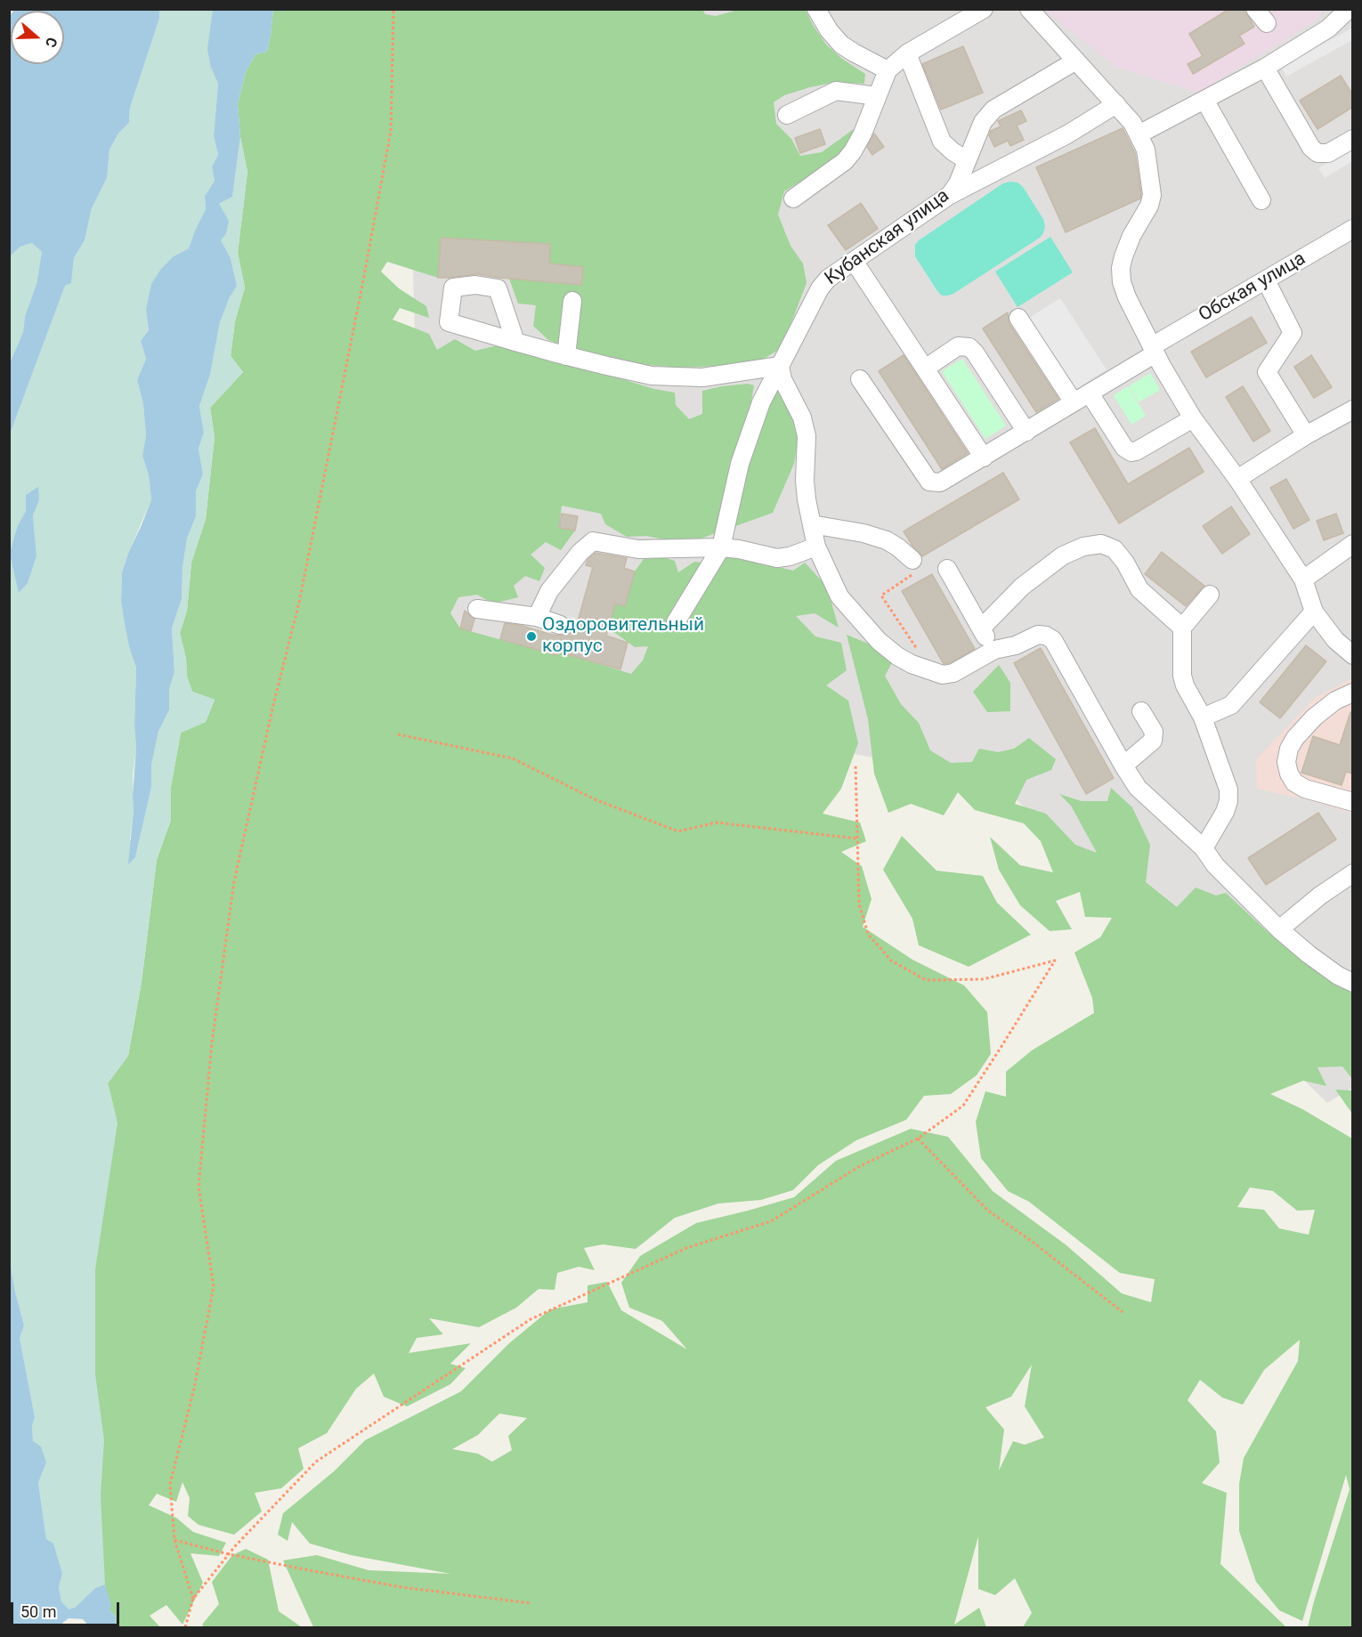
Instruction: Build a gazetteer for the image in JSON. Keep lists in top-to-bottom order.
{
  "streets": {
    "street": ["Кубанская улица", "Обская улица"]
  },
  "places": ["Оздоровительный корпус"],
  "scale_bar": "50 m",
  "north": "right"
}
